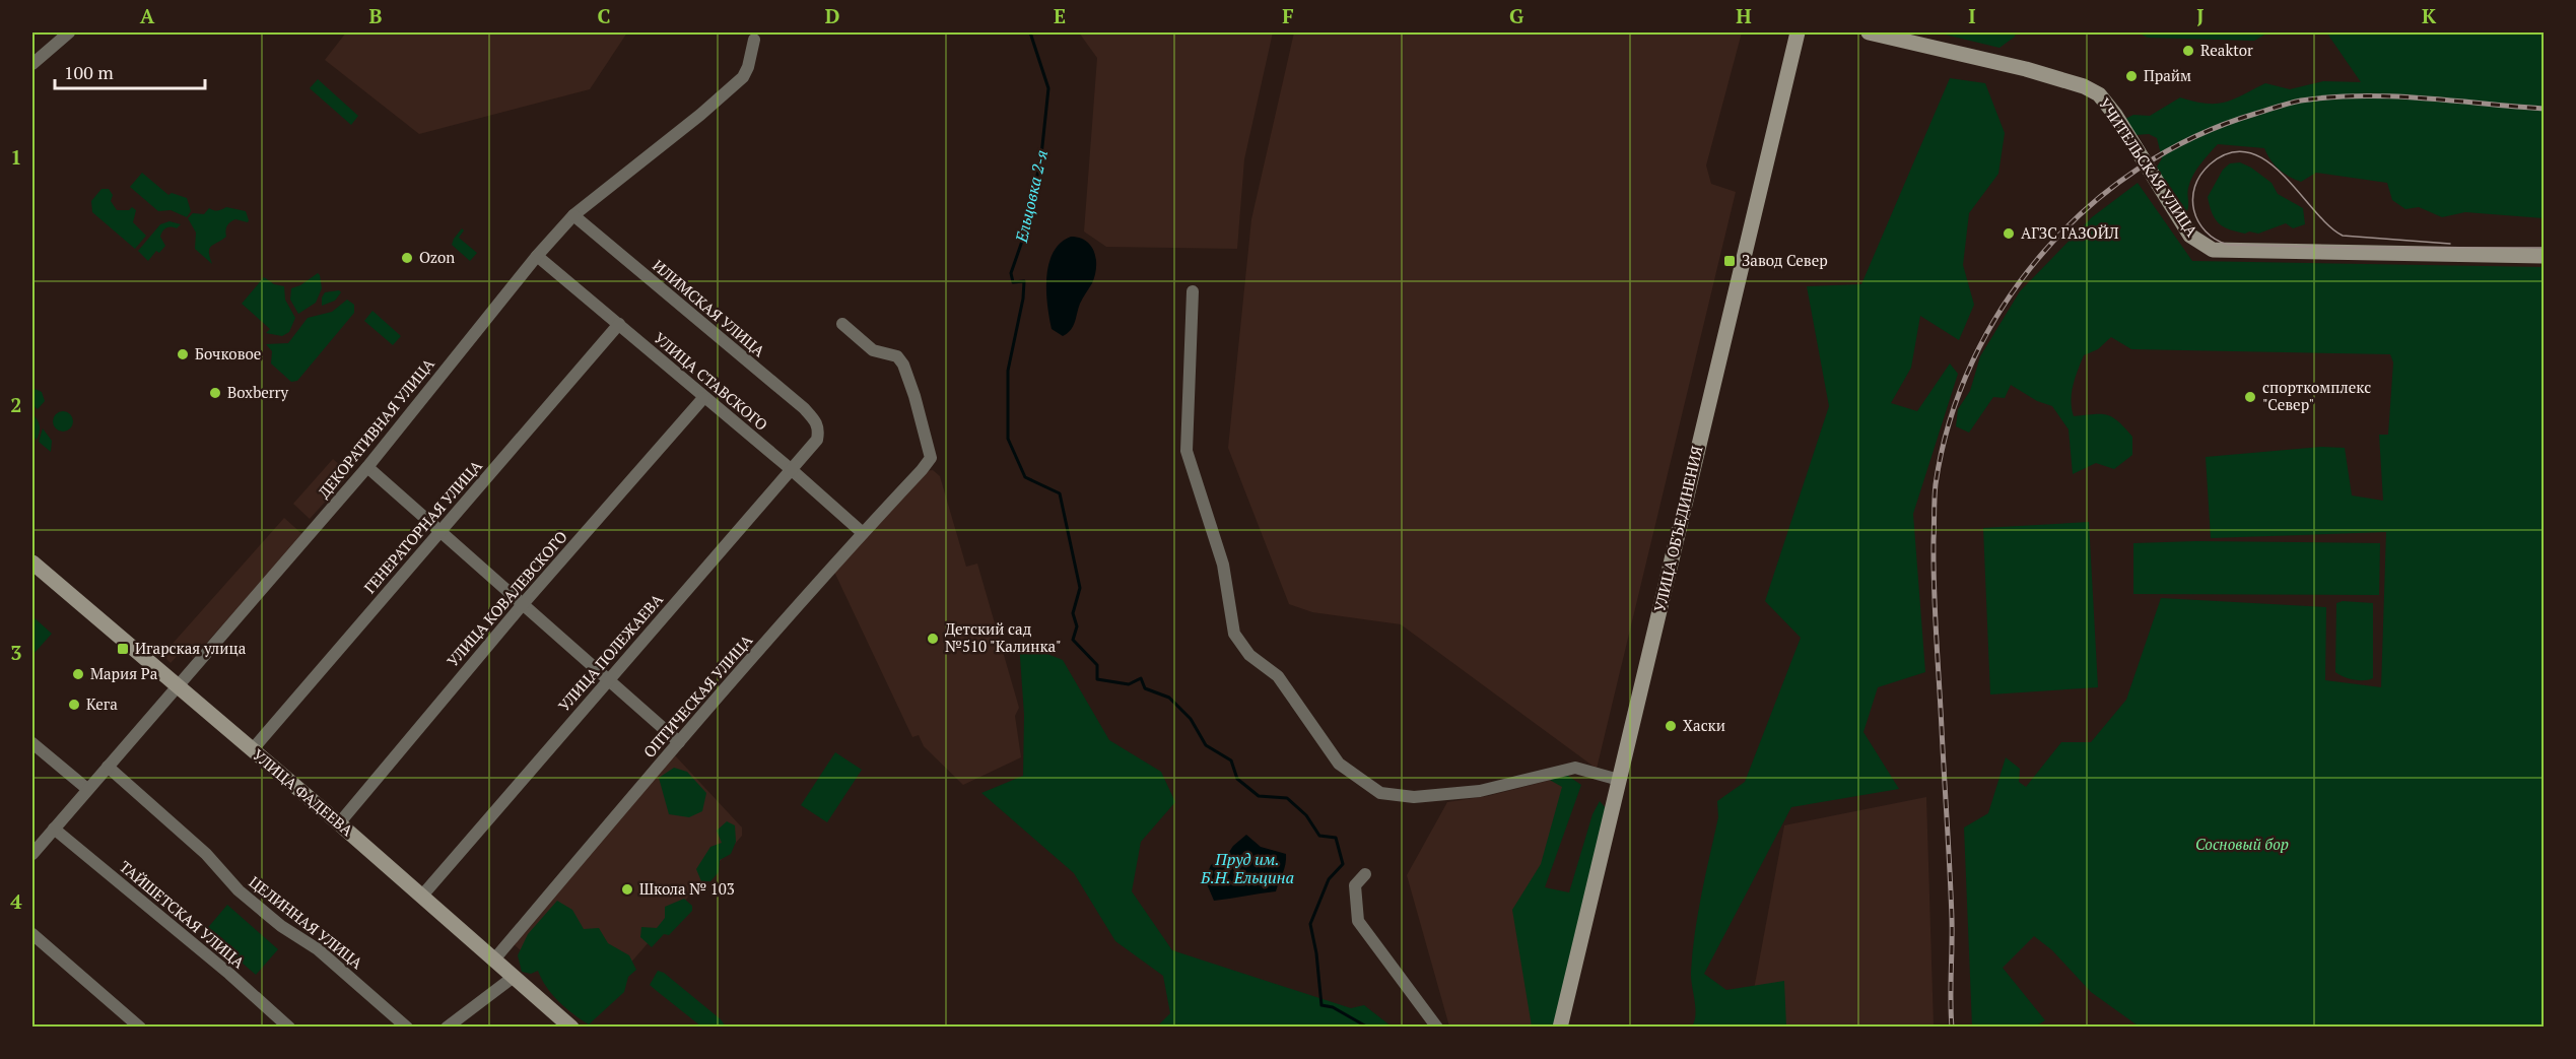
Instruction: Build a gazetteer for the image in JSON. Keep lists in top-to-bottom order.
{
  "streets": {
    "main road": ["УЧИТЕЛЬСКАЯ УЛИЦА", "УЛИЦА ОБЪЕДИНЕНИЯ", "УЛИЦА ФАДЕЕВА"],
    "street": [
      "ИЛИМСКАЯ УЛИЦА",
      "УЛИЦА СТАВСКОГО",
      "ДЕКОРАТИВНАЯ УЛИЦА",
      "ГЕНЕРАТОРНАЯ УЛИЦА",
      "УЛИЦА КОВАЛЕВСКОГО",
      "УЛИЦА ПОЛЕЖАЕВА",
      "ОПТИЧЕСКАЯ УЛИЦА",
      "ТАЙШЕТСКАЯ УЛИЦА",
      "ЦЕЛИННАЯ УЛИЦА"
    ]
  },
  "crossings": [
    ["ИЛИМСКАЯ УЛИЦА", "ДЕКОРАТИВНАЯ УЛИЦА"],
    ["ИЛИМСКАЯ УЛИЦА", "УЛИЦА ПОЛЕЖАЕВА"],
    ["УЛИЦА СТАВСКОГО", "ДЕКОРАТИВНАЯ УЛИЦА"],
    ["УЛИЦА СТАВСКОГО", "ГЕНЕРАТОРНАЯ УЛИЦА"],
    ["УЛИЦА СТАВСКОГО", "УЛИЦА КОВАЛЕВСКОГО"],
    ["УЛИЦА СТАВСКОГО", "УЛИЦА ПОЛЕЖАЕВА"],
    ["УЛИЦА СТАВСКОГО", "ОПТИЧЕСКАЯ УЛИЦА"],
    ["ДЕКОРАТИВНАЯ УЛИЦА", "УЛИЦА ФАДЕЕВА"],
    ["ДЕКОРАТИВНАЯ УЛИЦА", "ТАЙШЕТСКАЯ УЛИЦА"],
    ["ДЕКОРАТИВНАЯ УЛИЦА", "ЦЕЛИННАЯ УЛИЦА"],
    ["ГЕНЕРАТОРНАЯ УЛИЦА", "УЛИЦА ФАДЕЕВА"],
    ["УЛИЦА КОВАЛЕВСКОГО", "УЛИЦА ФАДЕЕВА"],
    ["УЛИЦА ПОЛЕЖАЕВА", "УЛИЦА ФАДЕЕВА"],
    ["ОПТИЧЕСКАЯ УЛИЦА", "УЛИЦА ФАДЕЕВА"]
  ],
  "water": ["Ельцовка 2-я", "Пруд им. Б.Н. Ельцина"],
  "parks": ["Сосновый бор"],
  "places": {
    "other": [
      "Reaktor",
      "Прайм",
      "АГЗС ГАЗОЙЛ",
      "Ozon",
      "Бочковое",
      "Boxberry",
      "спорткомплекс \"Север\"",
      "Детский сад №510 \"Калинка\"",
      "Мария Ра",
      "Кега",
      "Хаски",
      "Школа № 103"
    ],
    "transit": ["Завод Север", "Игарская улица"]
  },
  "scale_bar": "100 m",
  "grid": {
    "columns": [
      "A",
      "B",
      "C",
      "D",
      "E",
      "F",
      "G",
      "H",
      "I",
      "J",
      "K"
    ],
    "rows": [
      "1",
      "2",
      "3",
      "4"
    ]
  }
}
